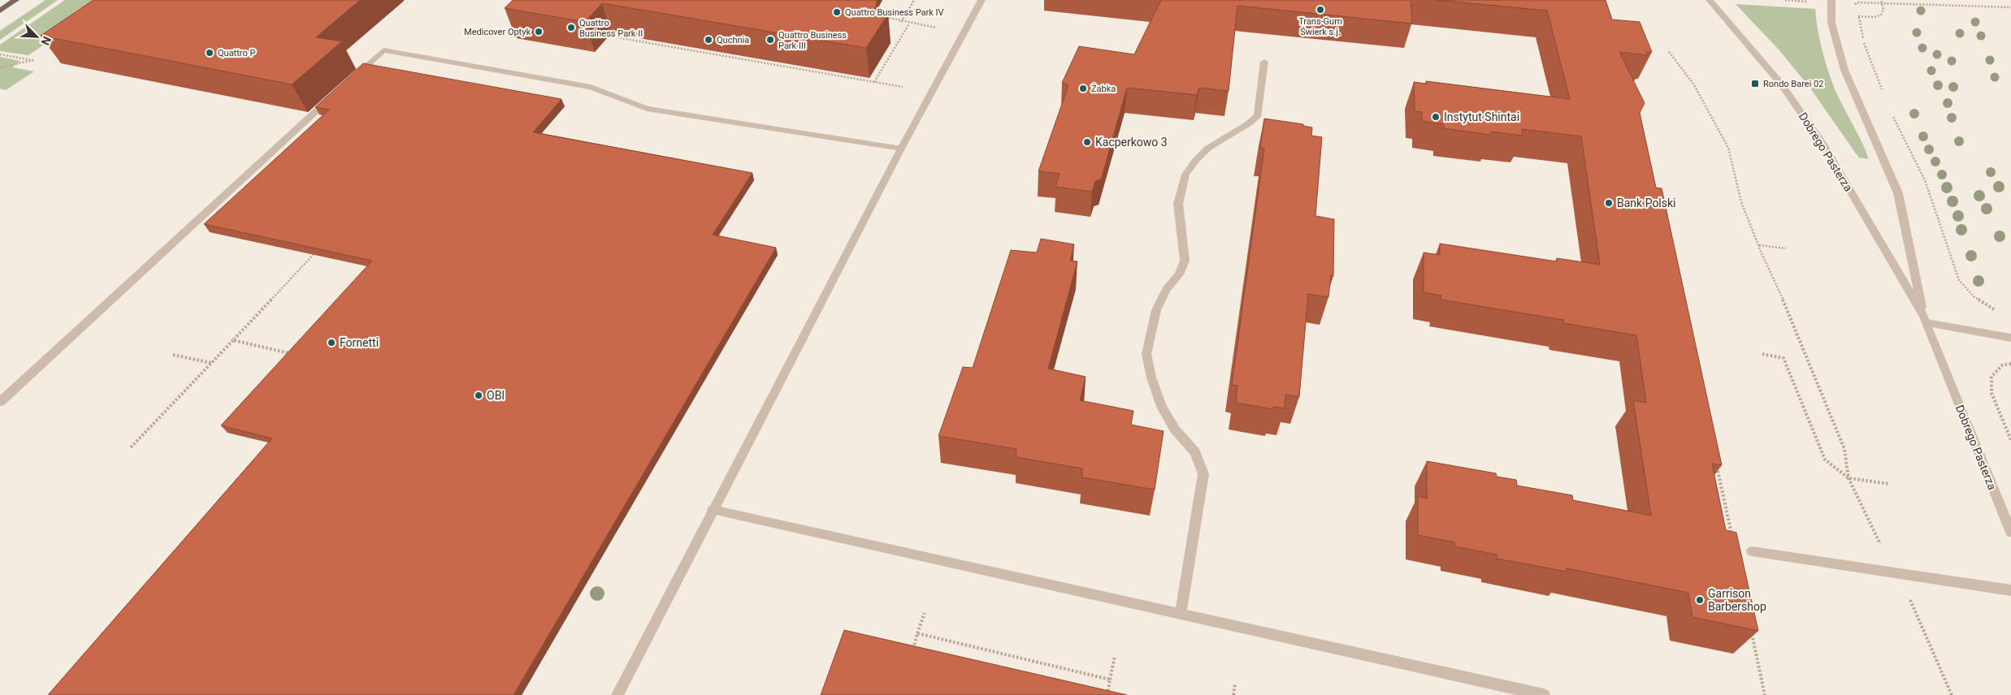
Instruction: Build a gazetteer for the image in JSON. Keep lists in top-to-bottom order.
{
  "streets": {
    "street": ["Dobrego Pasterza"]
  },
  "places": {
    "other": [
      "Trans-Gum Świerk s.j.",
      "Quattro Business Park IV",
      "Quattro Business Park II",
      "Medicover Optyk",
      "Quchnia",
      "Quattro Business Park III",
      "Quattro P",
      "Żabka",
      "Instytut Shintai",
      "Kacperkowo 3",
      "Bank Polski",
      "Fornetti",
      "OBI",
      "Garrison Barbershop"
    ],
    "transit": ["Rondo Barei 02"]
  },
  "north": "bottom right"
}
